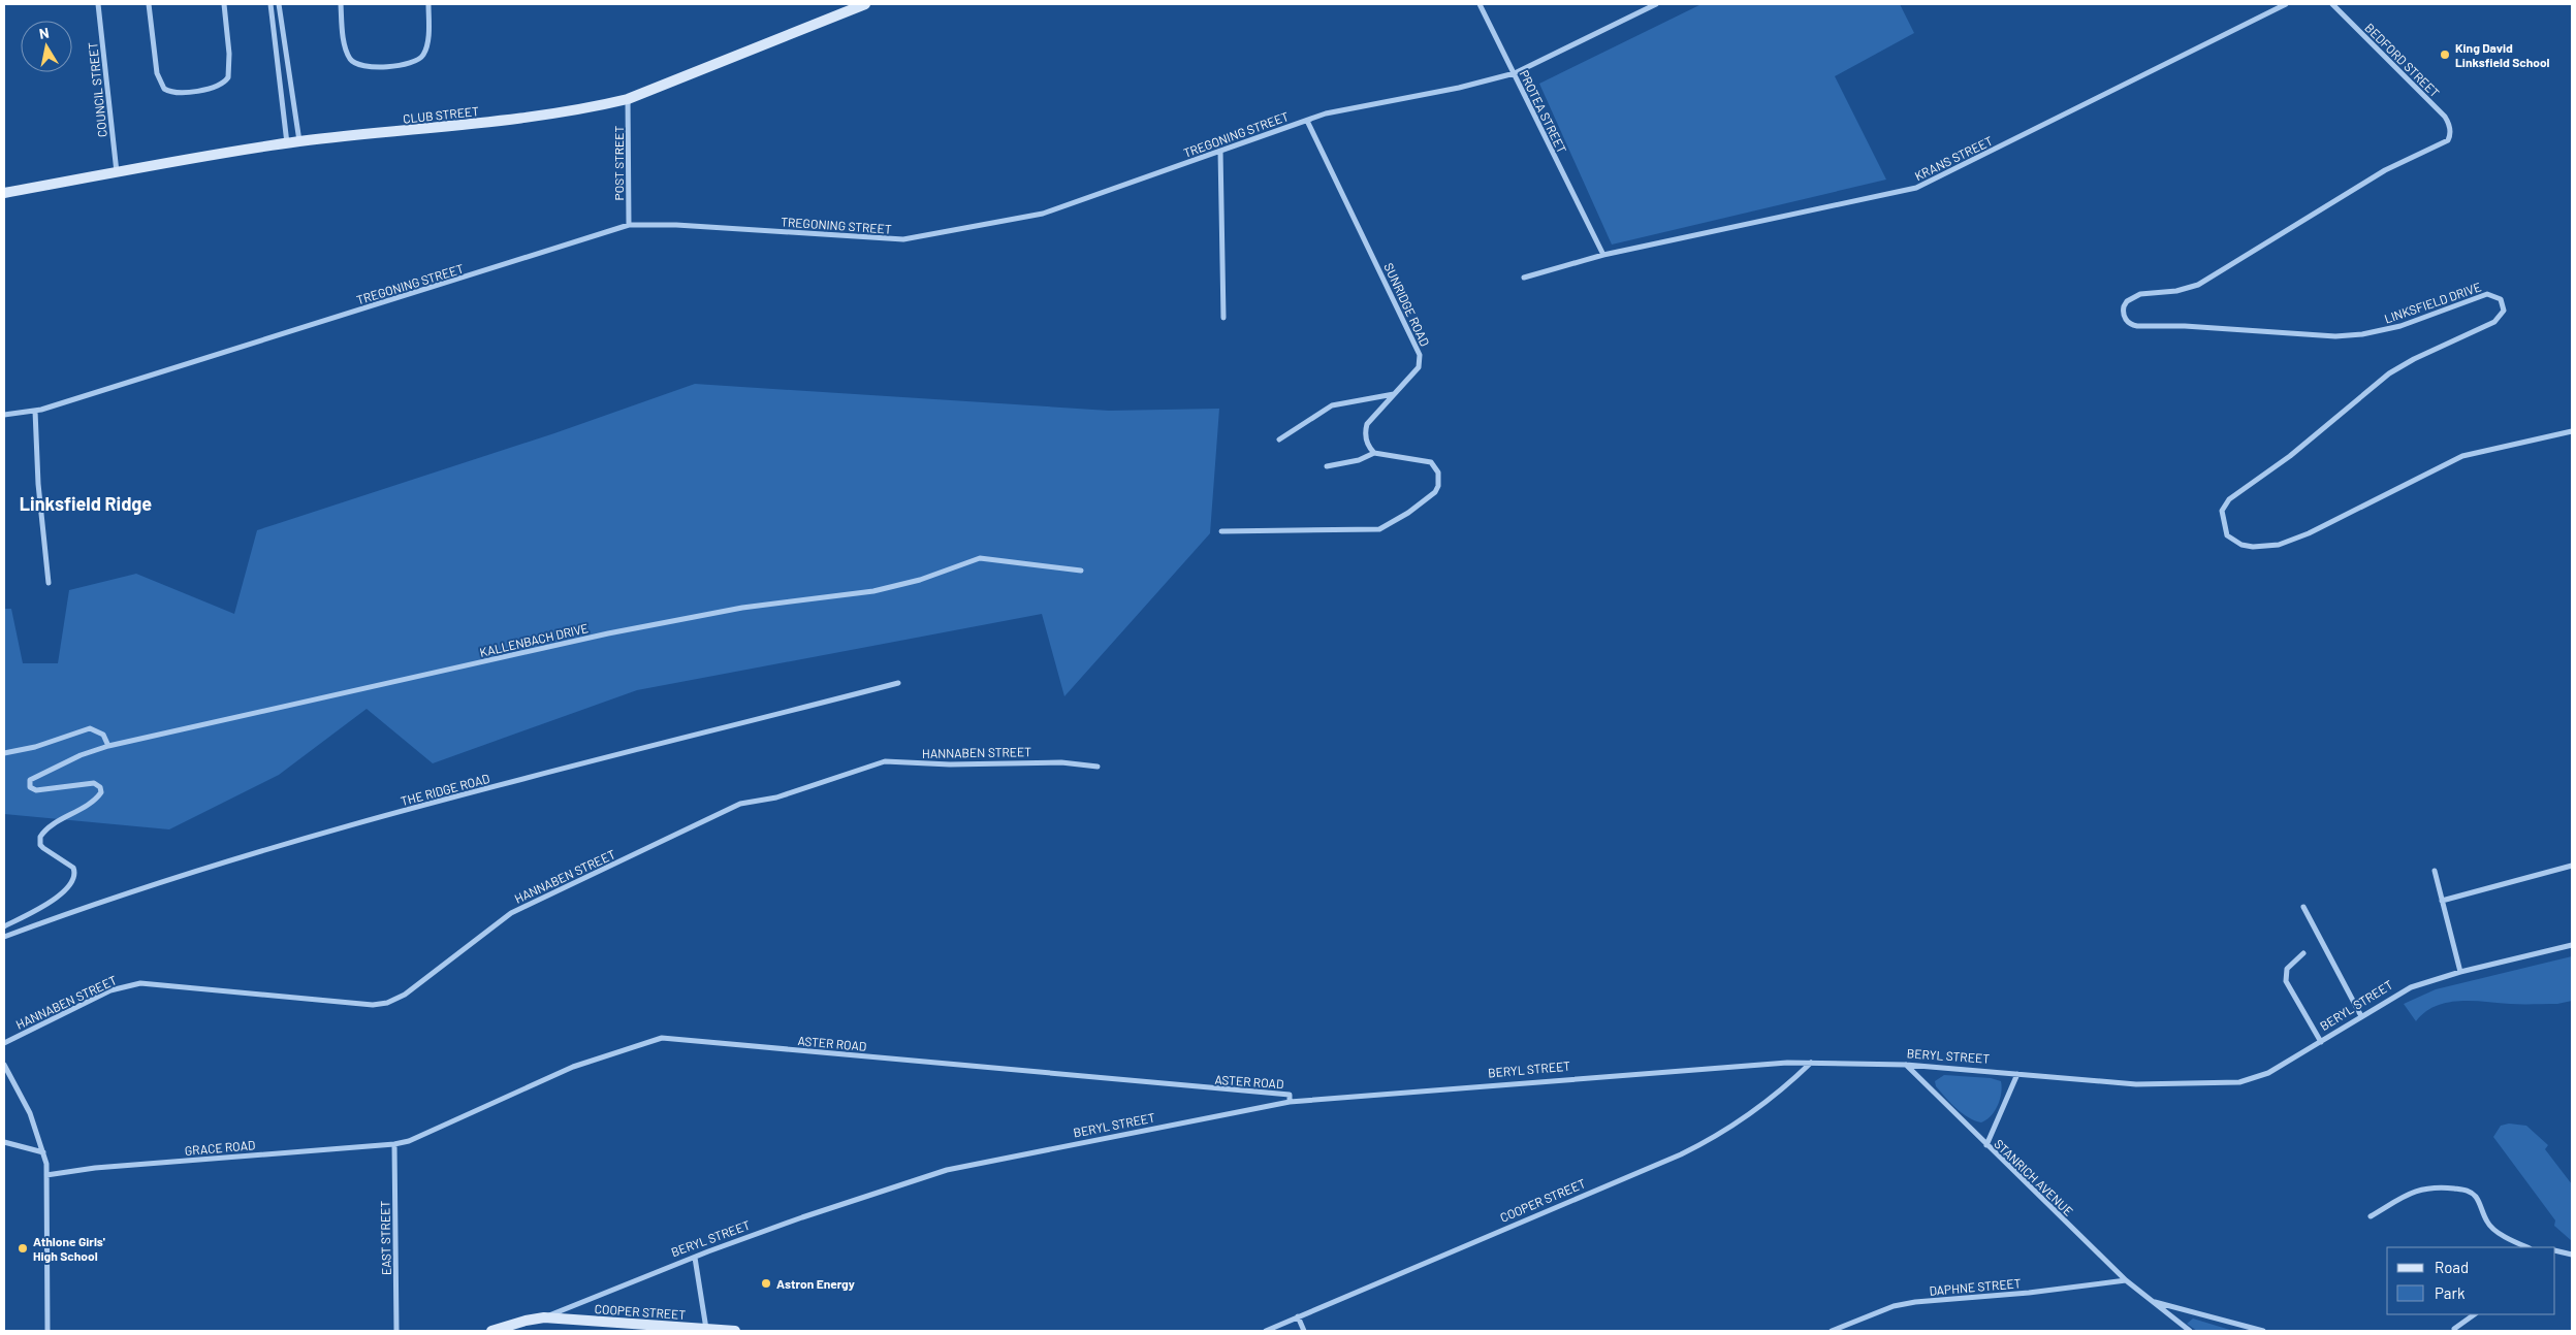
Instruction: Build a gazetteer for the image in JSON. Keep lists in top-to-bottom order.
{
  "streets": {
    "main road": ["CLUB STREET", "BERYL STREET", "COOPER STREET"],
    "street": [
      "BEDFORD STREET",
      "COUNCIL STREET",
      "PROTEA STREET",
      "TREGONING STREET",
      "KRANS STREET",
      "POST STREET",
      "LINKSFIELD DRIVE",
      "SUNRIDGE ROAD",
      "KALLENBACH DRIVE",
      "HANNABEN STREET",
      "THE RIDGE ROAD",
      "ASTER ROAD",
      "GRACE ROAD",
      "STANRICH AVENUE",
      "EAST STREET",
      "DAPHNE STREET"
    ]
  },
  "crossings": [
    ["BEDFORD STREET", "LINKSFIELD DRIVE"],
    ["COUNCIL STREET", "CLUB STREET"],
    ["PROTEA STREET", "TREGONING STREET"],
    ["PROTEA STREET", "KRANS STREET"],
    ["CLUB STREET", "POST STREET"],
    ["TREGONING STREET", "POST STREET"],
    ["TREGONING STREET", "SUNRIDGE ROAD"],
    ["BERYL STREET", "ASTER ROAD"],
    ["BERYL STREET", "STANRICH AVENUE"],
    ["BERYL STREET", "COOPER STREET"],
    ["ASTER ROAD", "GRACE ROAD"],
    ["ASTER ROAD", "EAST STREET"],
    ["GRACE ROAD", "EAST STREET"],
    ["STANRICH AVENUE", "DAPHNE STREET"]
  ],
  "districts": ["Linksfield Ridge"],
  "places": ["King David Linksfield School", "Athlone Girls' High School", "Astron Energy"],
  "legend": ["Road", "Park"],
  "north": "top"
}
